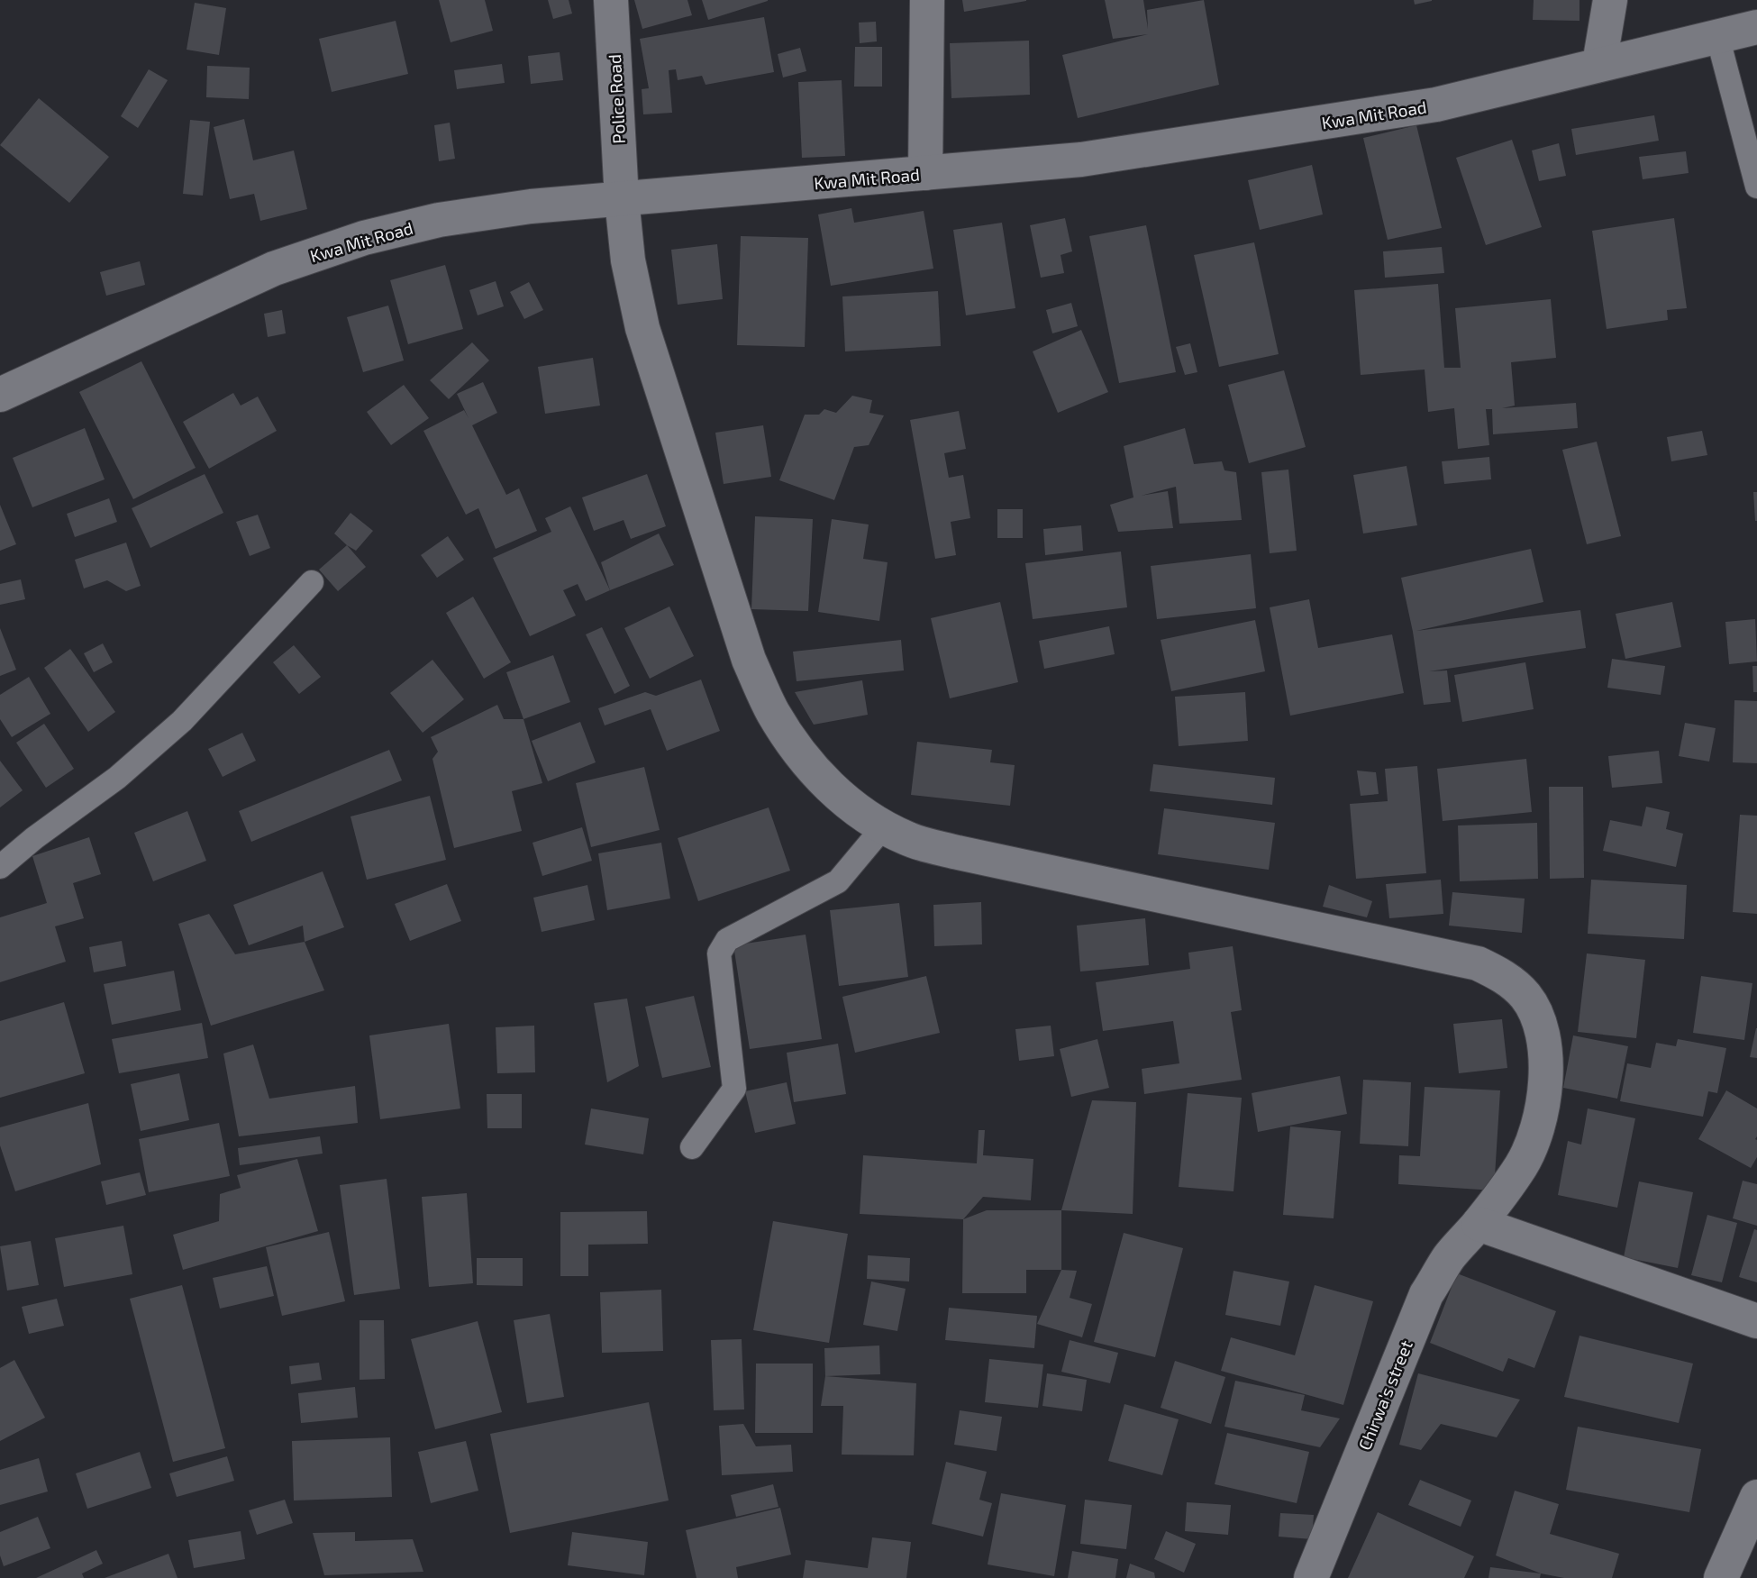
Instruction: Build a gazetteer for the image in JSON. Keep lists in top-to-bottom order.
{
  "streets": {
    "street": ["Police Road", "Kwa Mit Road", "Chirwa’s street"]
  },
  "crossings": [
    ["Police Road", "Kwa Mit Road"],
    ["Police Road", "Chirwa’s street"]
  ]
}
